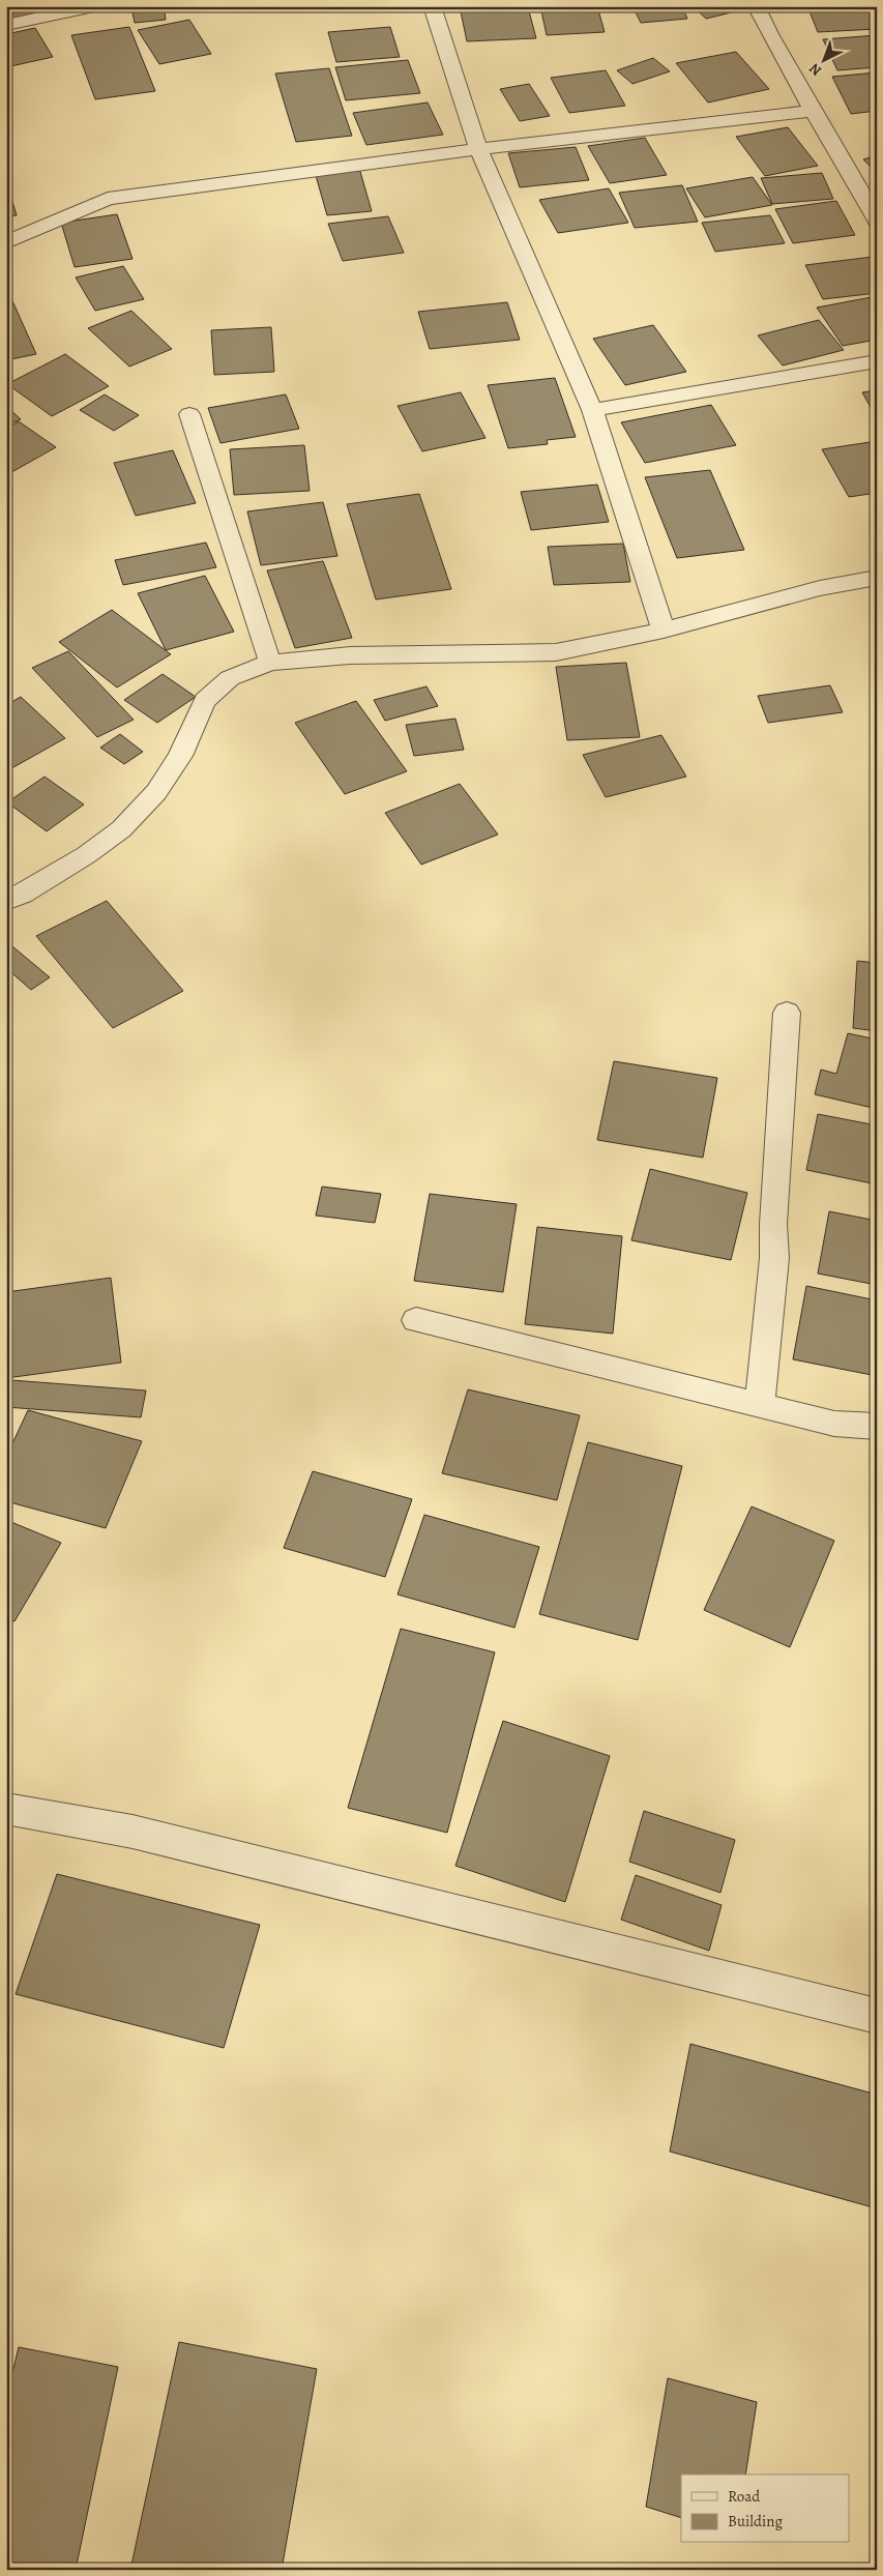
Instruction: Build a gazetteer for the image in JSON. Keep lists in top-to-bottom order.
{
  "legend": ["Road", "Building"],
  "north": "bottom left"
}
